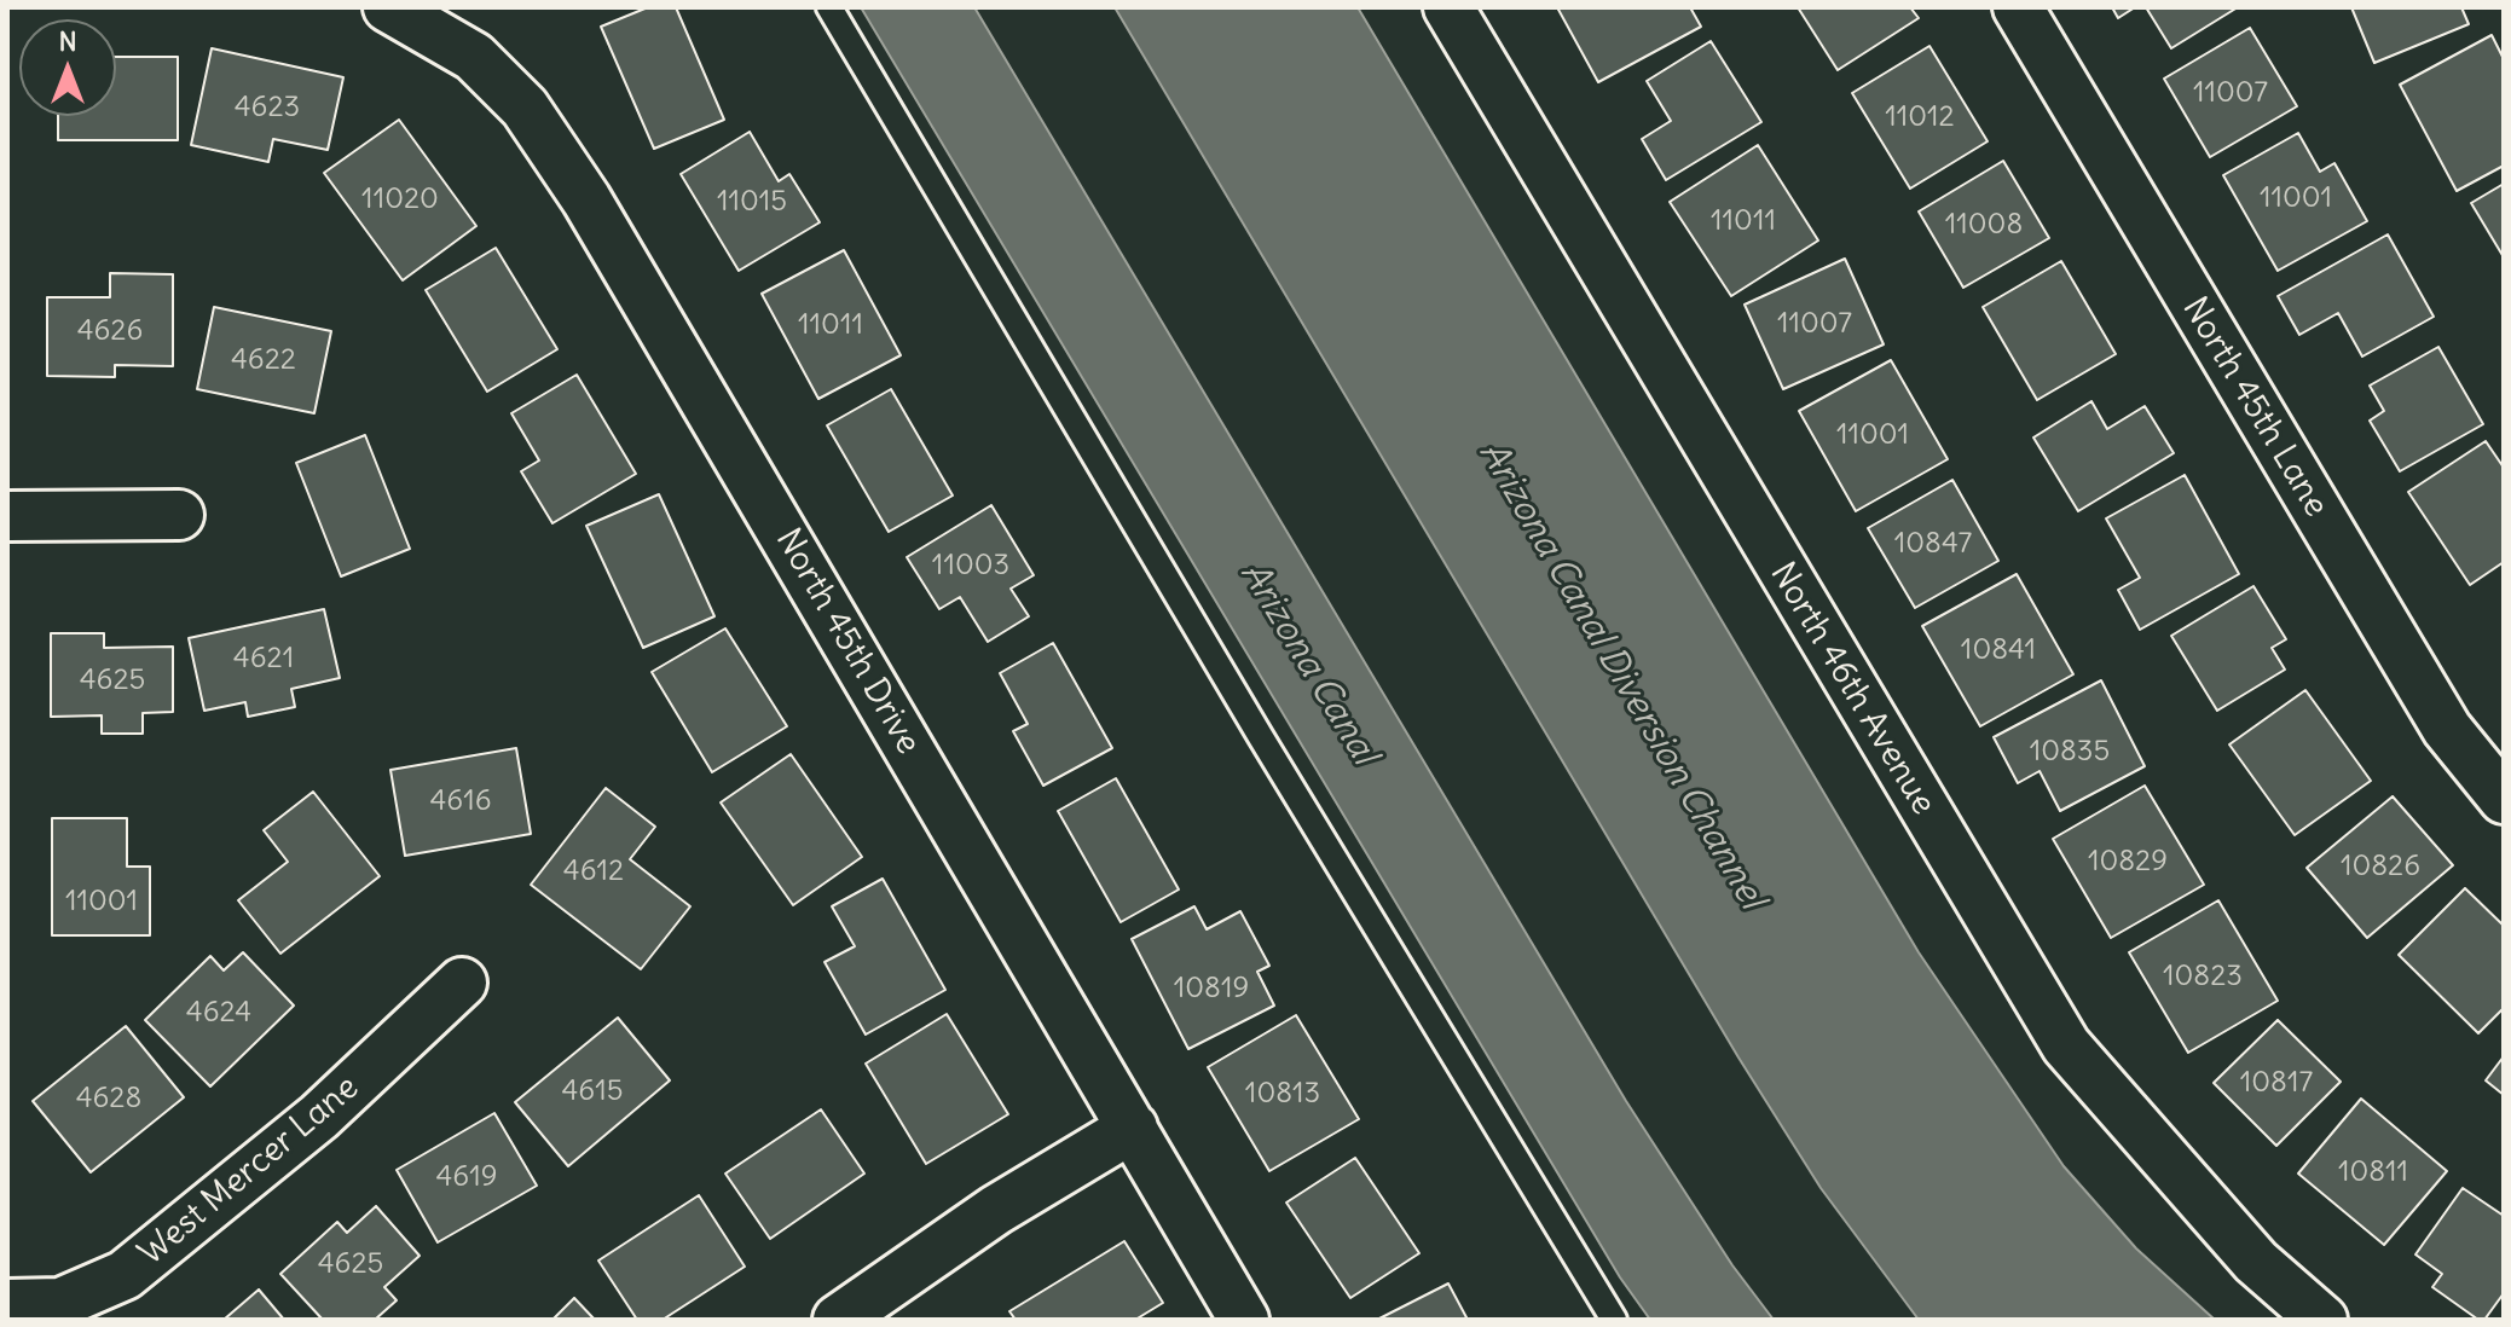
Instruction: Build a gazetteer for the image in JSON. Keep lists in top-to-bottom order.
{
  "streets": {
    "street": [
      "North 45th Lane",
      "North 45th Drive",
      "North 46th Avenue",
      "West Mercer Lane"
    ]
  },
  "water": ["Arizona Canal", "Arizona Canal Diversion Channel"],
  "house_numbers": [
    "11007",
    "4623",
    "11012",
    "11001",
    "11020",
    "11015",
    "11011",
    "11008",
    "11007",
    "11011",
    "4626",
    "4622",
    "11001",
    "10847",
    "11003",
    "10841",
    "4621",
    "4625",
    "10835",
    "4616",
    "10829",
    "10826",
    "4612",
    "11001",
    "10823",
    "10819",
    "4624",
    "10817",
    "4615",
    "10813",
    "4628",
    "10811",
    "4619",
    "4625"
  ],
  "north": "top"
}
